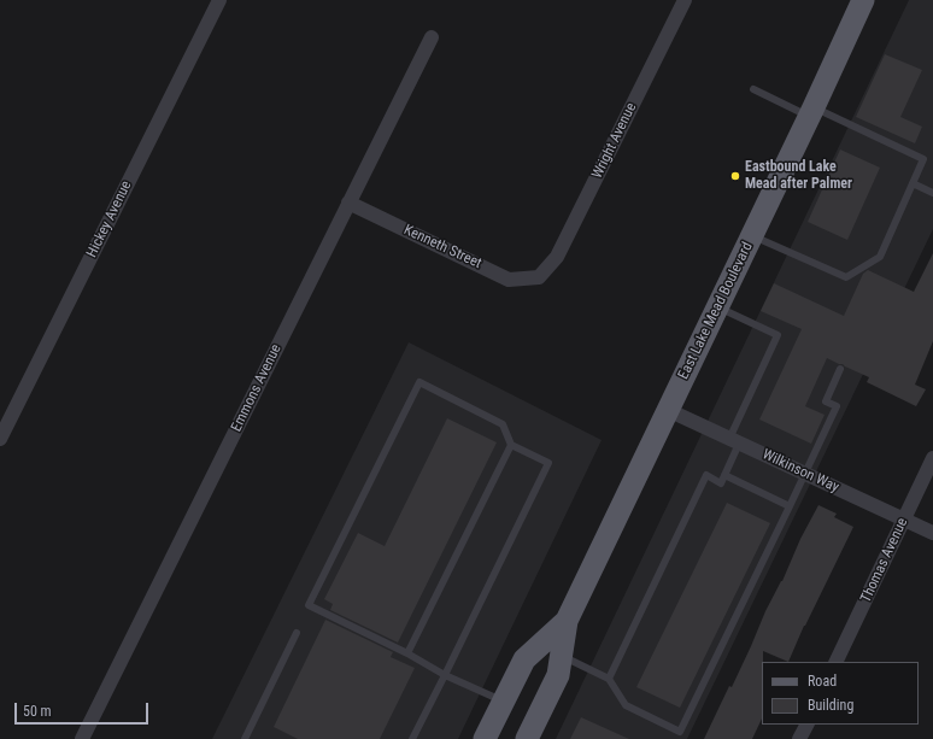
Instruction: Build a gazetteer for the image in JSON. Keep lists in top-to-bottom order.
{
  "streets": {
    "main road": ["East Lake Mead Boulevard"],
    "street": [
      "Wright Avenue",
      "Hickey Avenue",
      "Kenneth Street",
      "Emmons Avenue",
      "Wilkinson Way",
      "Thomas Avenue"
    ]
  },
  "crossings": [
    ["Wright Avenue", "Kenneth Street"],
    ["Kenneth Street", "Emmons Avenue"],
    ["East Lake Mead Boulevard", "Wilkinson Way"],
    ["Wilkinson Way", "Thomas Avenue"]
  ],
  "places": ["Eastbound Lake Mead after Palmer"],
  "legend": ["Road", "Building"],
  "scale_bar": "50 m"
}
